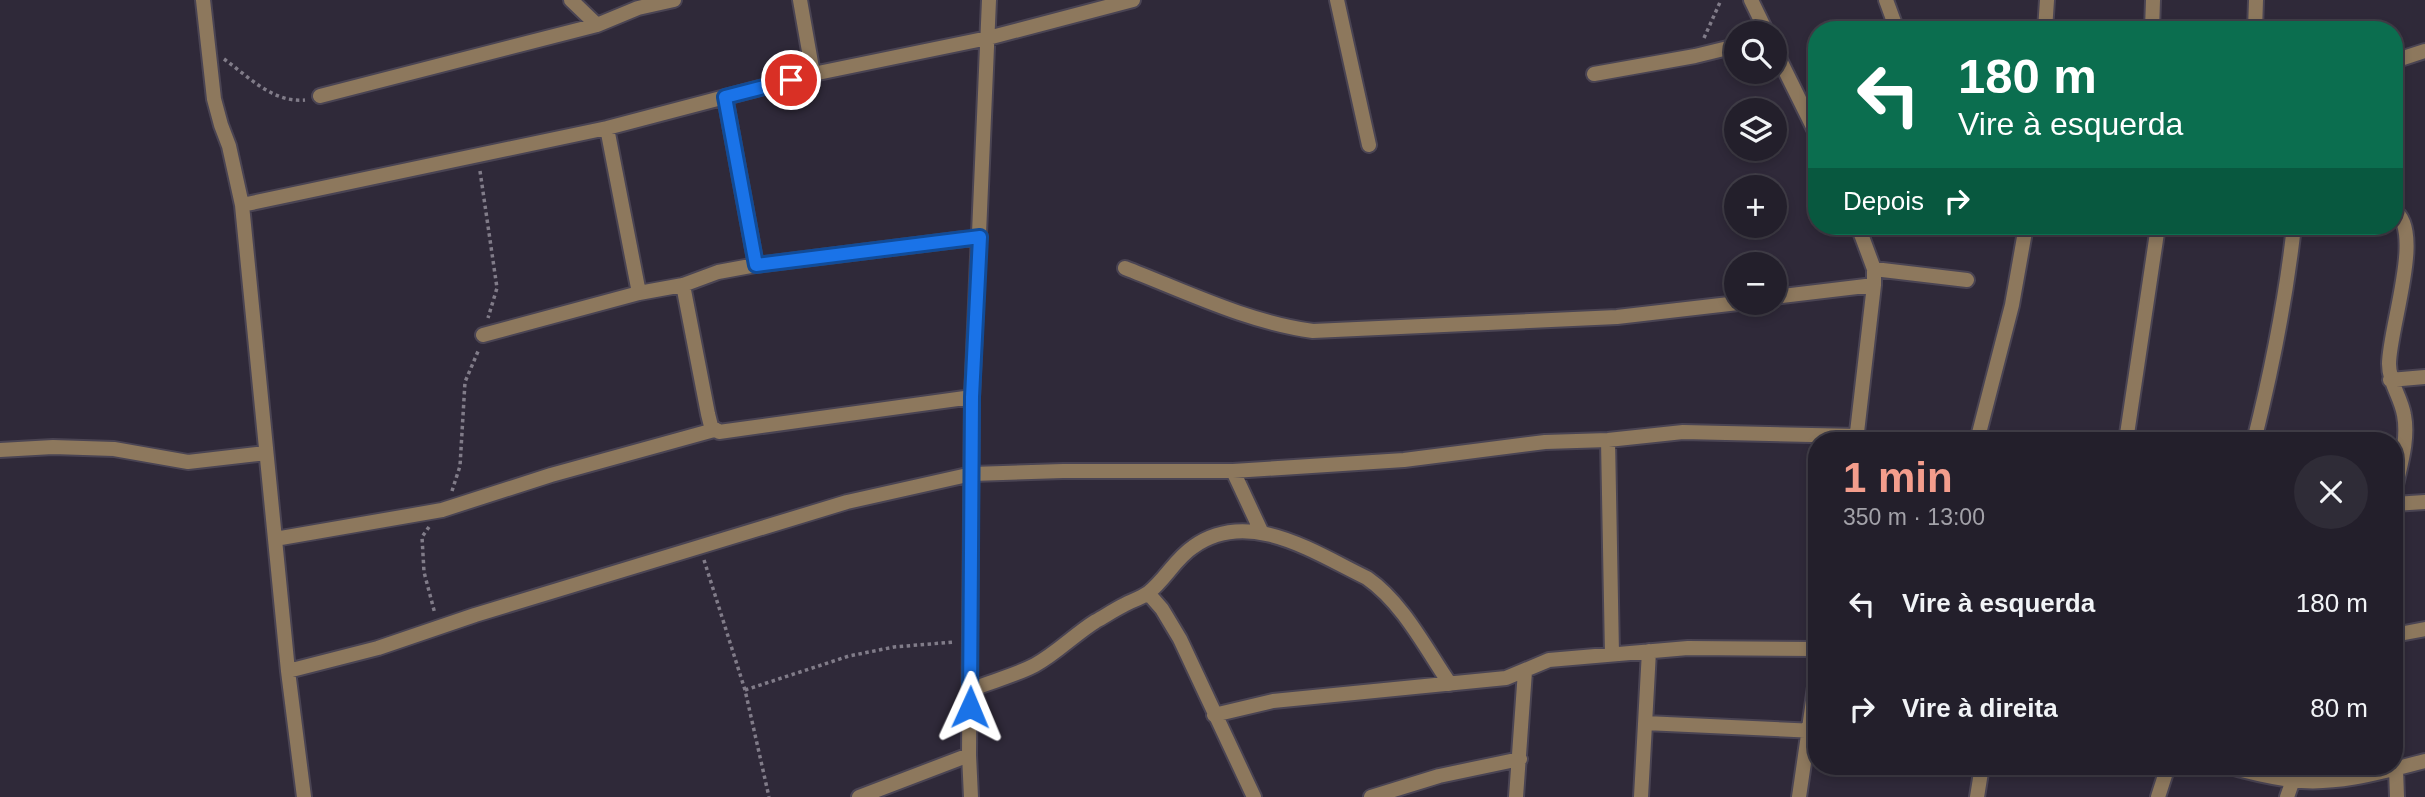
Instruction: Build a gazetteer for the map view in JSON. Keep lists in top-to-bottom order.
{
  "page": {
    "map_buttons": ["+", "−"],
    "turn": ["180 m", "Vire à esquerda"],
    "then": "Depois",
    "heading": ["1 min", "350 m · 13:00"],
    "list": [
      {
        "name": "Vire à esquerda",
        "value": "180 m"
      },
      {
        "name": "Vire à direita",
        "value": "80 m"
      }
    ]
  }
}
